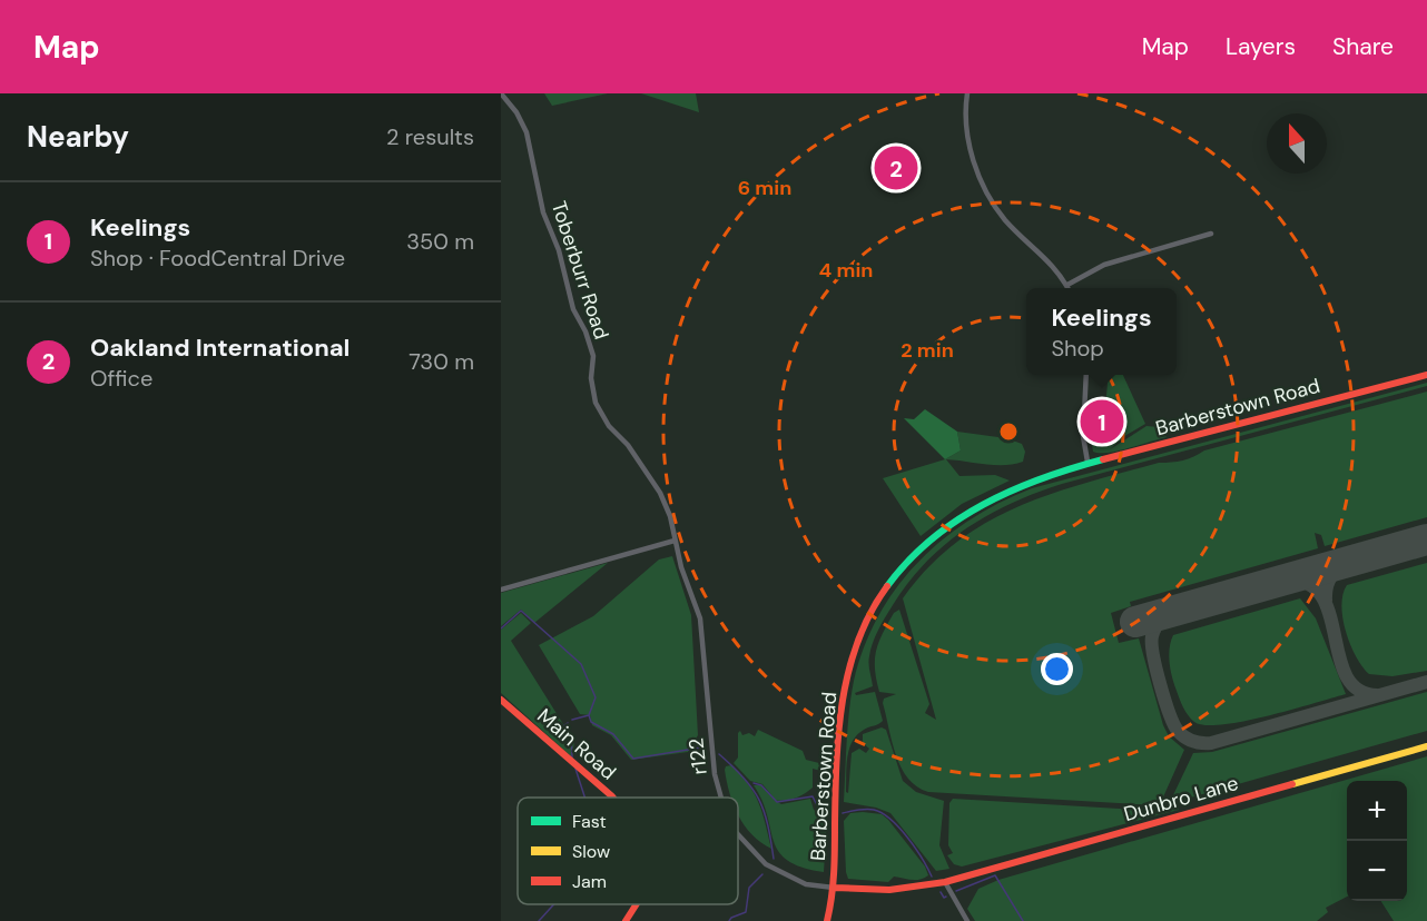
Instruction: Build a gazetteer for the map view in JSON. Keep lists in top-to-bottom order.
{
  "streets": {
    "main road": ["Barberstown Road", "Main Road", "Dunbro Lane"],
    "street": ["Toberburr Road", "r122"]
  },
  "crossings": [
    ["Toberburr Road", "r122"],
    ["Barberstown Road", "r122"],
    ["Barberstown Road", "Dunbro Lane"],
    ["r122", "Dunbro Lane"]
  ],
  "legend": ["Fast", "Slow", "Jam"],
  "north": "top",
  "page": {
    "header": "Map",
    "nav": ["Map", "Layers", "Share"],
    "heading": ["Nearby", "2 results"],
    "pins": ["2", "1"],
    "list": [
      {
        "mark": "1",
        "name": "Keelings",
        "note": "Shop · FoodCentral Drive",
        "value": "350 m"
      },
      {
        "mark": "2",
        "name": "Oakland International",
        "note": "Office",
        "value": "730 m"
      }
    ],
    "popup": ["Keelings", "Shop"],
    "map_buttons": ["+", "−"]
  },
  "rings": ["6 min", "4 min", "2 min"]
}
